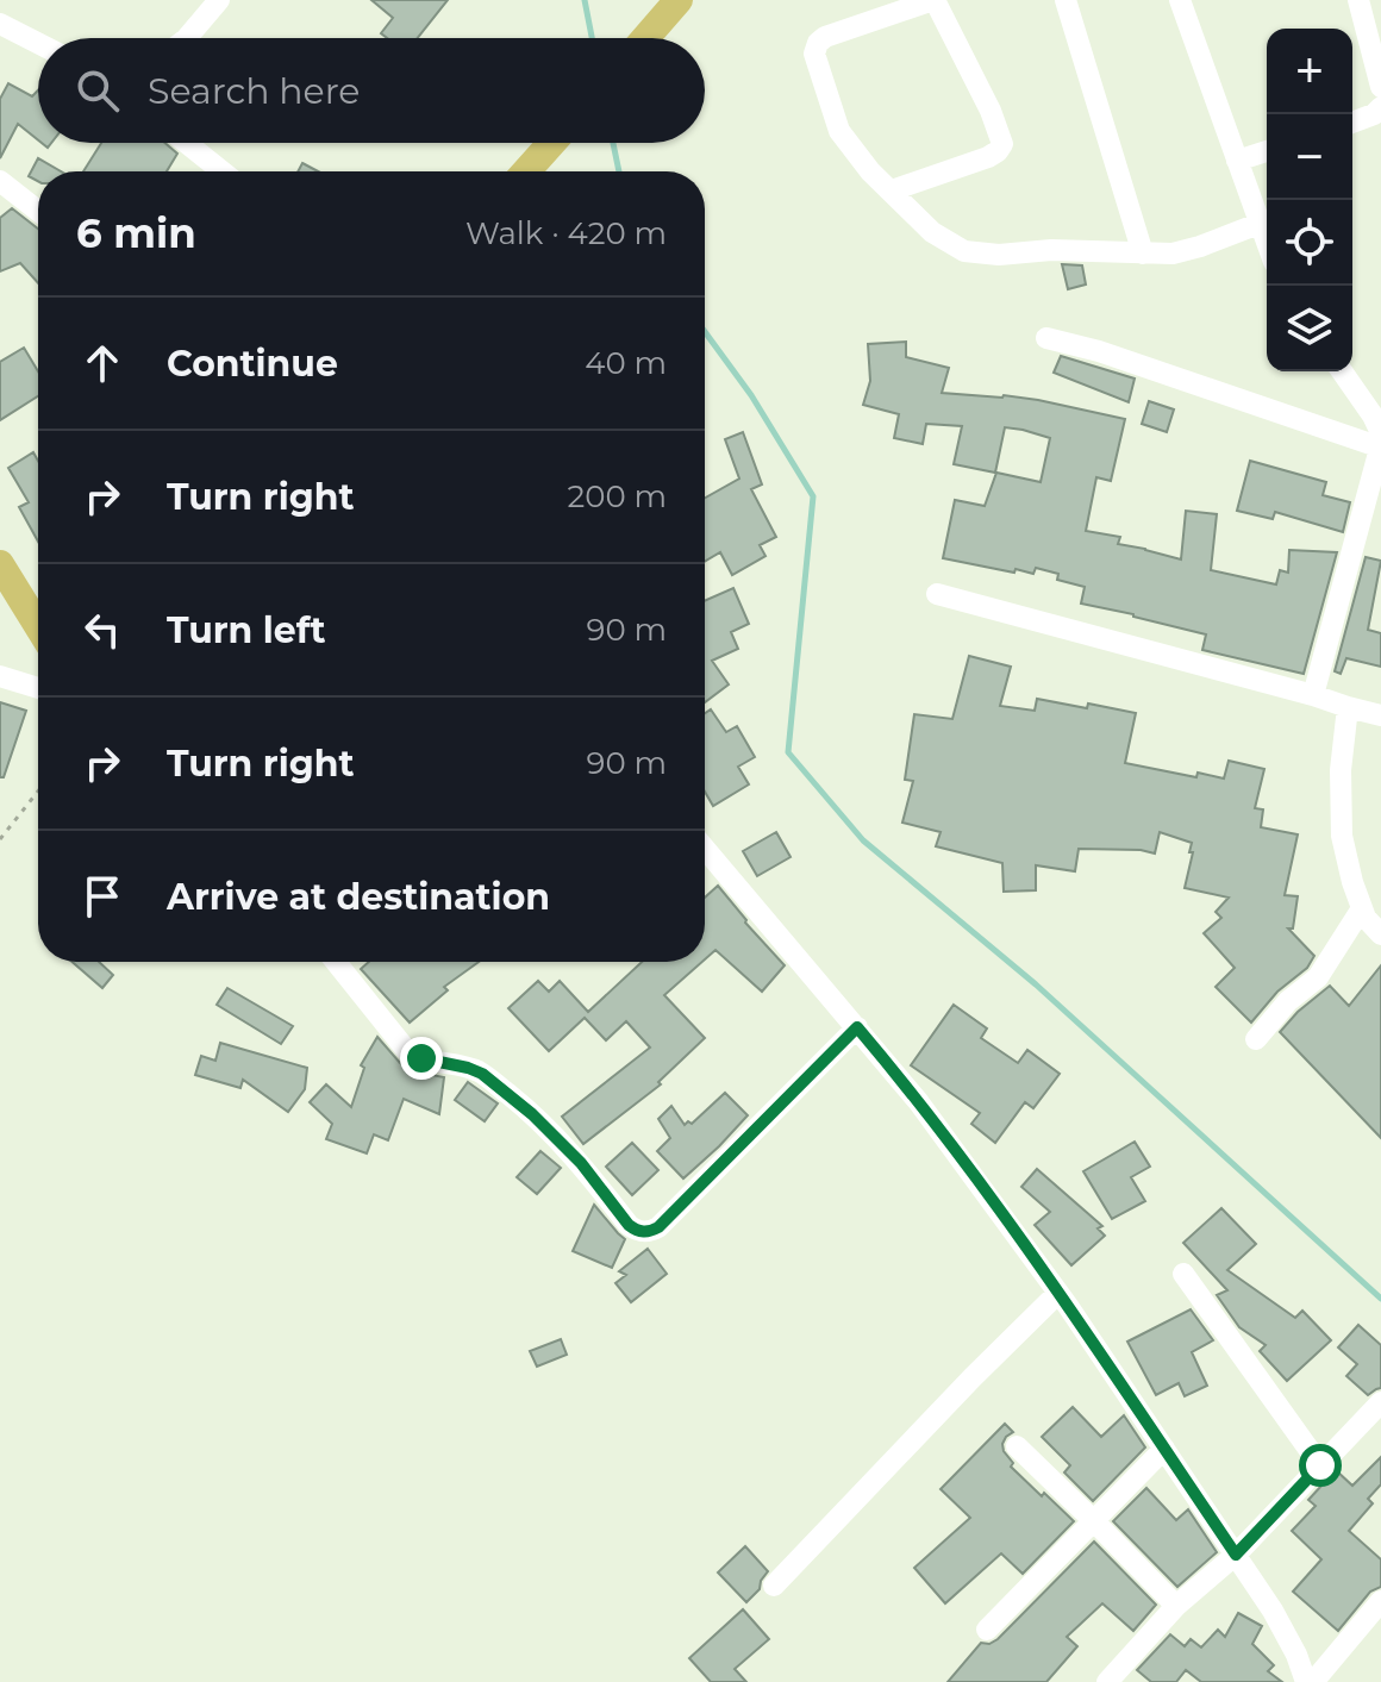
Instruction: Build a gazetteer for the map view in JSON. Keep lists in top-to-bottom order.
{
  "page": {
    "map_buttons": ["+", "−"],
    "search": "Search here",
    "heading": ["6 min", "Walk · 420 m"],
    "list": [
      ["Continue", "40 m"],
      ["Turn right", "200 m"],
      ["Turn left", "90 m"],
      ["Turn right", "90 m"],
      "Arrive at destination"
    ]
  }
}
